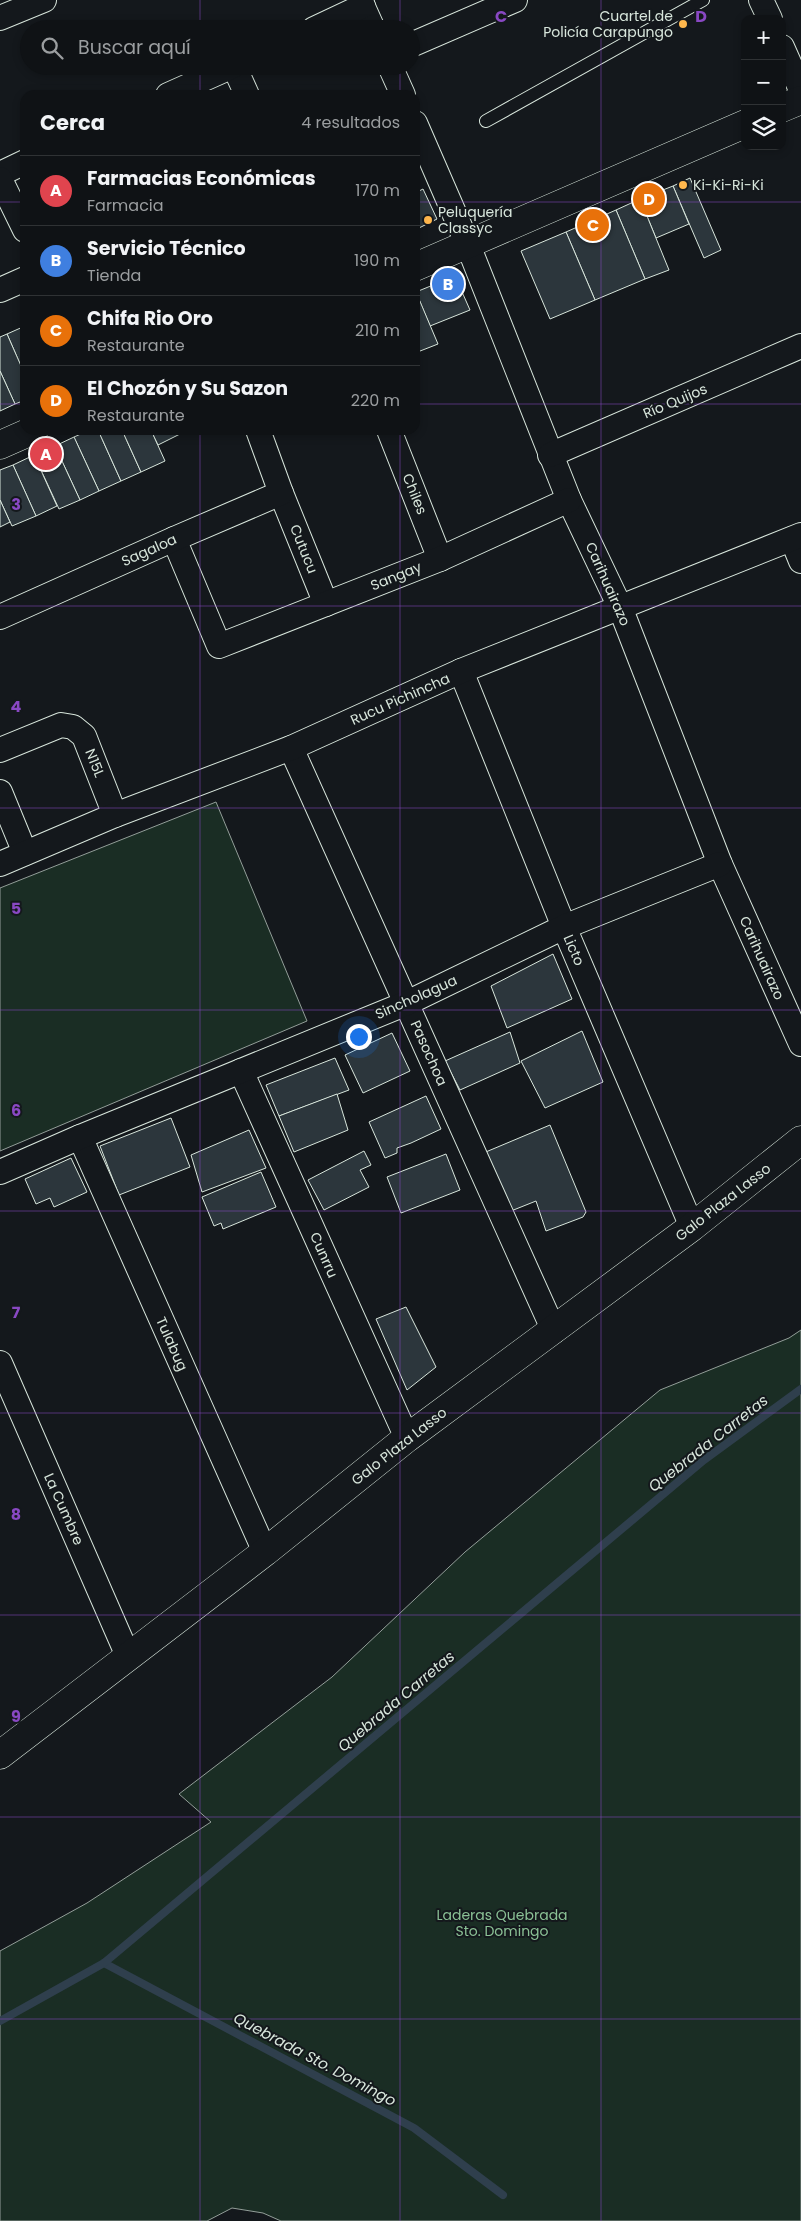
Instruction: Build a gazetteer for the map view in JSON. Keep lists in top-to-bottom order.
{
  "streets": {
    "street": [
      "Río Quijos",
      "Chiles",
      "Cutucu",
      "Sagaloa",
      "Sangay",
      "Carihuairazo",
      "Rucu Pichincha",
      "N15L",
      "Licto",
      "Sincholagua",
      "Pasochoa",
      "Galo Plaza Lasso",
      "Cunrru",
      "Tulabug",
      "La Cumbre"
    ]
  },
  "crossings": [
    ["Río Quijos", "Carihuairazo"],
    ["Chiles", "Sangay"],
    ["Cutucu", "Sagaloa"],
    ["Cutucu", "Sangay"],
    ["Sagaloa", "Sangay"],
    ["Sangay", "Carihuairazo"],
    ["Carihuairazo", "Rucu Pichincha"],
    ["Carihuairazo", "Sincholagua"],
    ["Rucu Pichincha", "N15L"],
    ["Rucu Pichincha", "Licto"],
    ["Rucu Pichincha", "Pasochoa"],
    ["Licto", "Sincholagua"],
    ["Licto", "Galo Plaza Lasso"],
    ["Sincholagua", "Pasochoa"],
    ["Sincholagua", "Cunrru"],
    ["Sincholagua", "Tulabug"],
    ["Pasochoa", "Galo Plaza Lasso"],
    ["Galo Plaza Lasso", "Cunrru"],
    ["Galo Plaza Lasso", "Tulabug"],
    ["Galo Plaza Lasso", "La Cumbre"]
  ],
  "water": ["Quebrada Carretas", "Quebrada Sto. Domingo"],
  "parks": ["Laderas Quebrada Sto. Domingo"],
  "places": ["Cuartel de Policía Carapungo", "Ki-Ki-Ri-Ki", "Peluquería Classyc"],
  "page": {
    "map_buttons": ["+", "−"],
    "search": "Buscar aquí",
    "heading": ["Cerca", "4 resultados"],
    "list": [
      {
        "mark": "A",
        "name": "Farmacias Económicas",
        "note": "Farmacia",
        "value": "170 m"
      },
      {
        "mark": "B",
        "name": "Servicio Técnico",
        "note": "Tienda",
        "value": "190 m"
      },
      {
        "mark": "C",
        "name": "Chifa Rio Oro",
        "note": "Restaurante",
        "value": "210 m"
      },
      {
        "mark": "D",
        "name": "El Chozón y Su Sazon",
        "note": "Restaurante",
        "value": "220 m"
      }
    ],
    "pins": [
      "D",
      "C",
      "B",
      "A"
    ]
  },
  "grid": {
    "columns": ["C", "D"],
    "rows": [
      "3",
      "4",
      "5",
      "6",
      "7",
      "8",
      "9"
    ]
  }
}
